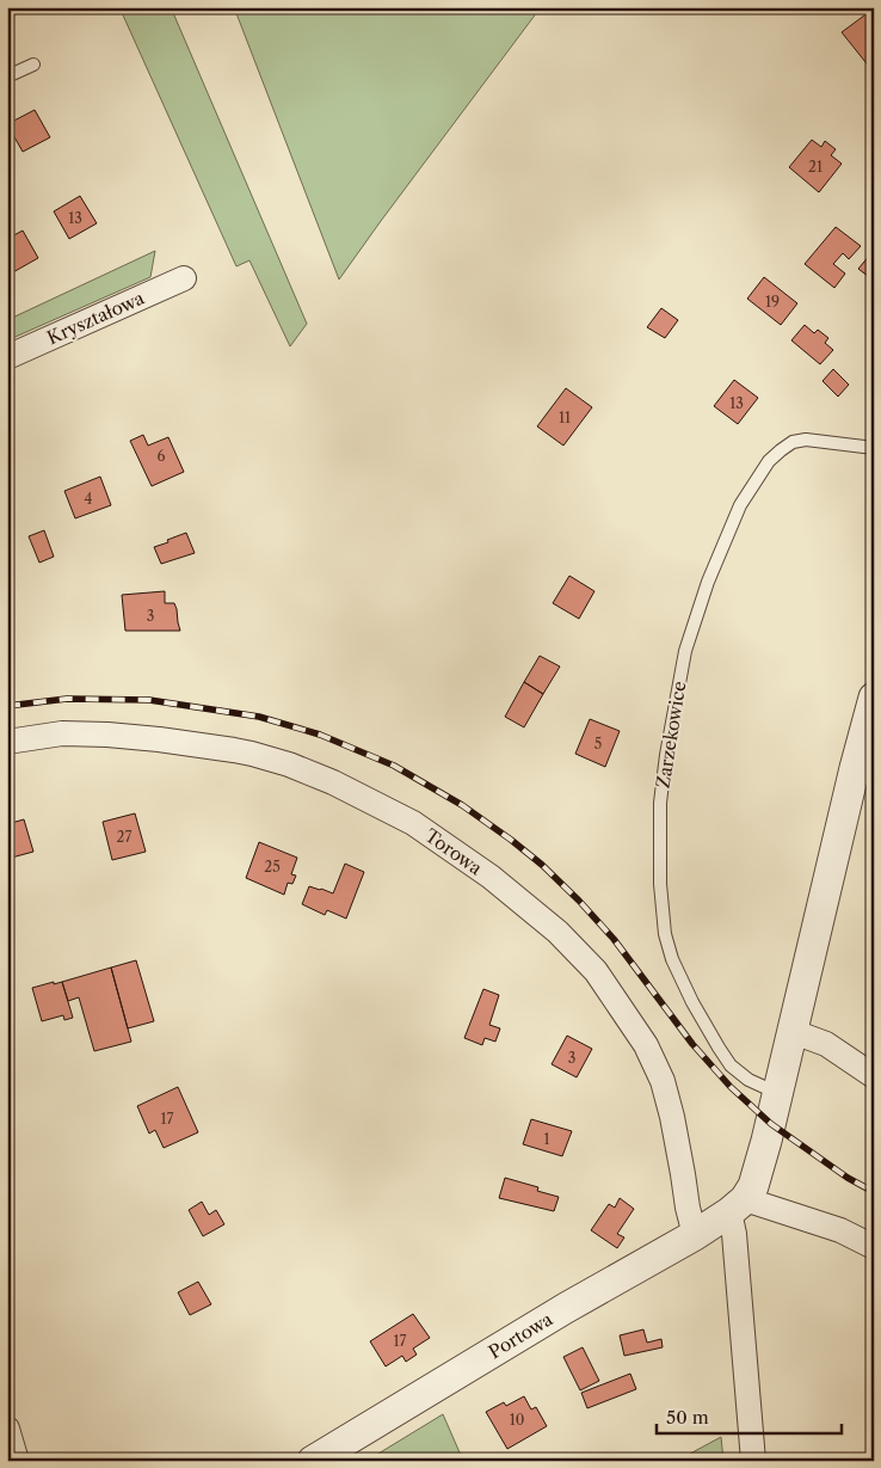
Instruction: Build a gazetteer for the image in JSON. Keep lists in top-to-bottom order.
{
  "streets": {
    "street": ["Kryształowa", "Torowa", "Portowa"],
    "lane": ["Zarzekowice"]
  },
  "crossings": [
    ["Torowa", "Portowa"]
  ],
  "house_numbers": [
    "21",
    "13",
    "19",
    "13",
    "11",
    "6",
    "4",
    "3",
    "5",
    "27",
    "25",
    "3",
    "17",
    "1",
    "17",
    "10"
  ],
  "scale_bar": "50 m"
}
